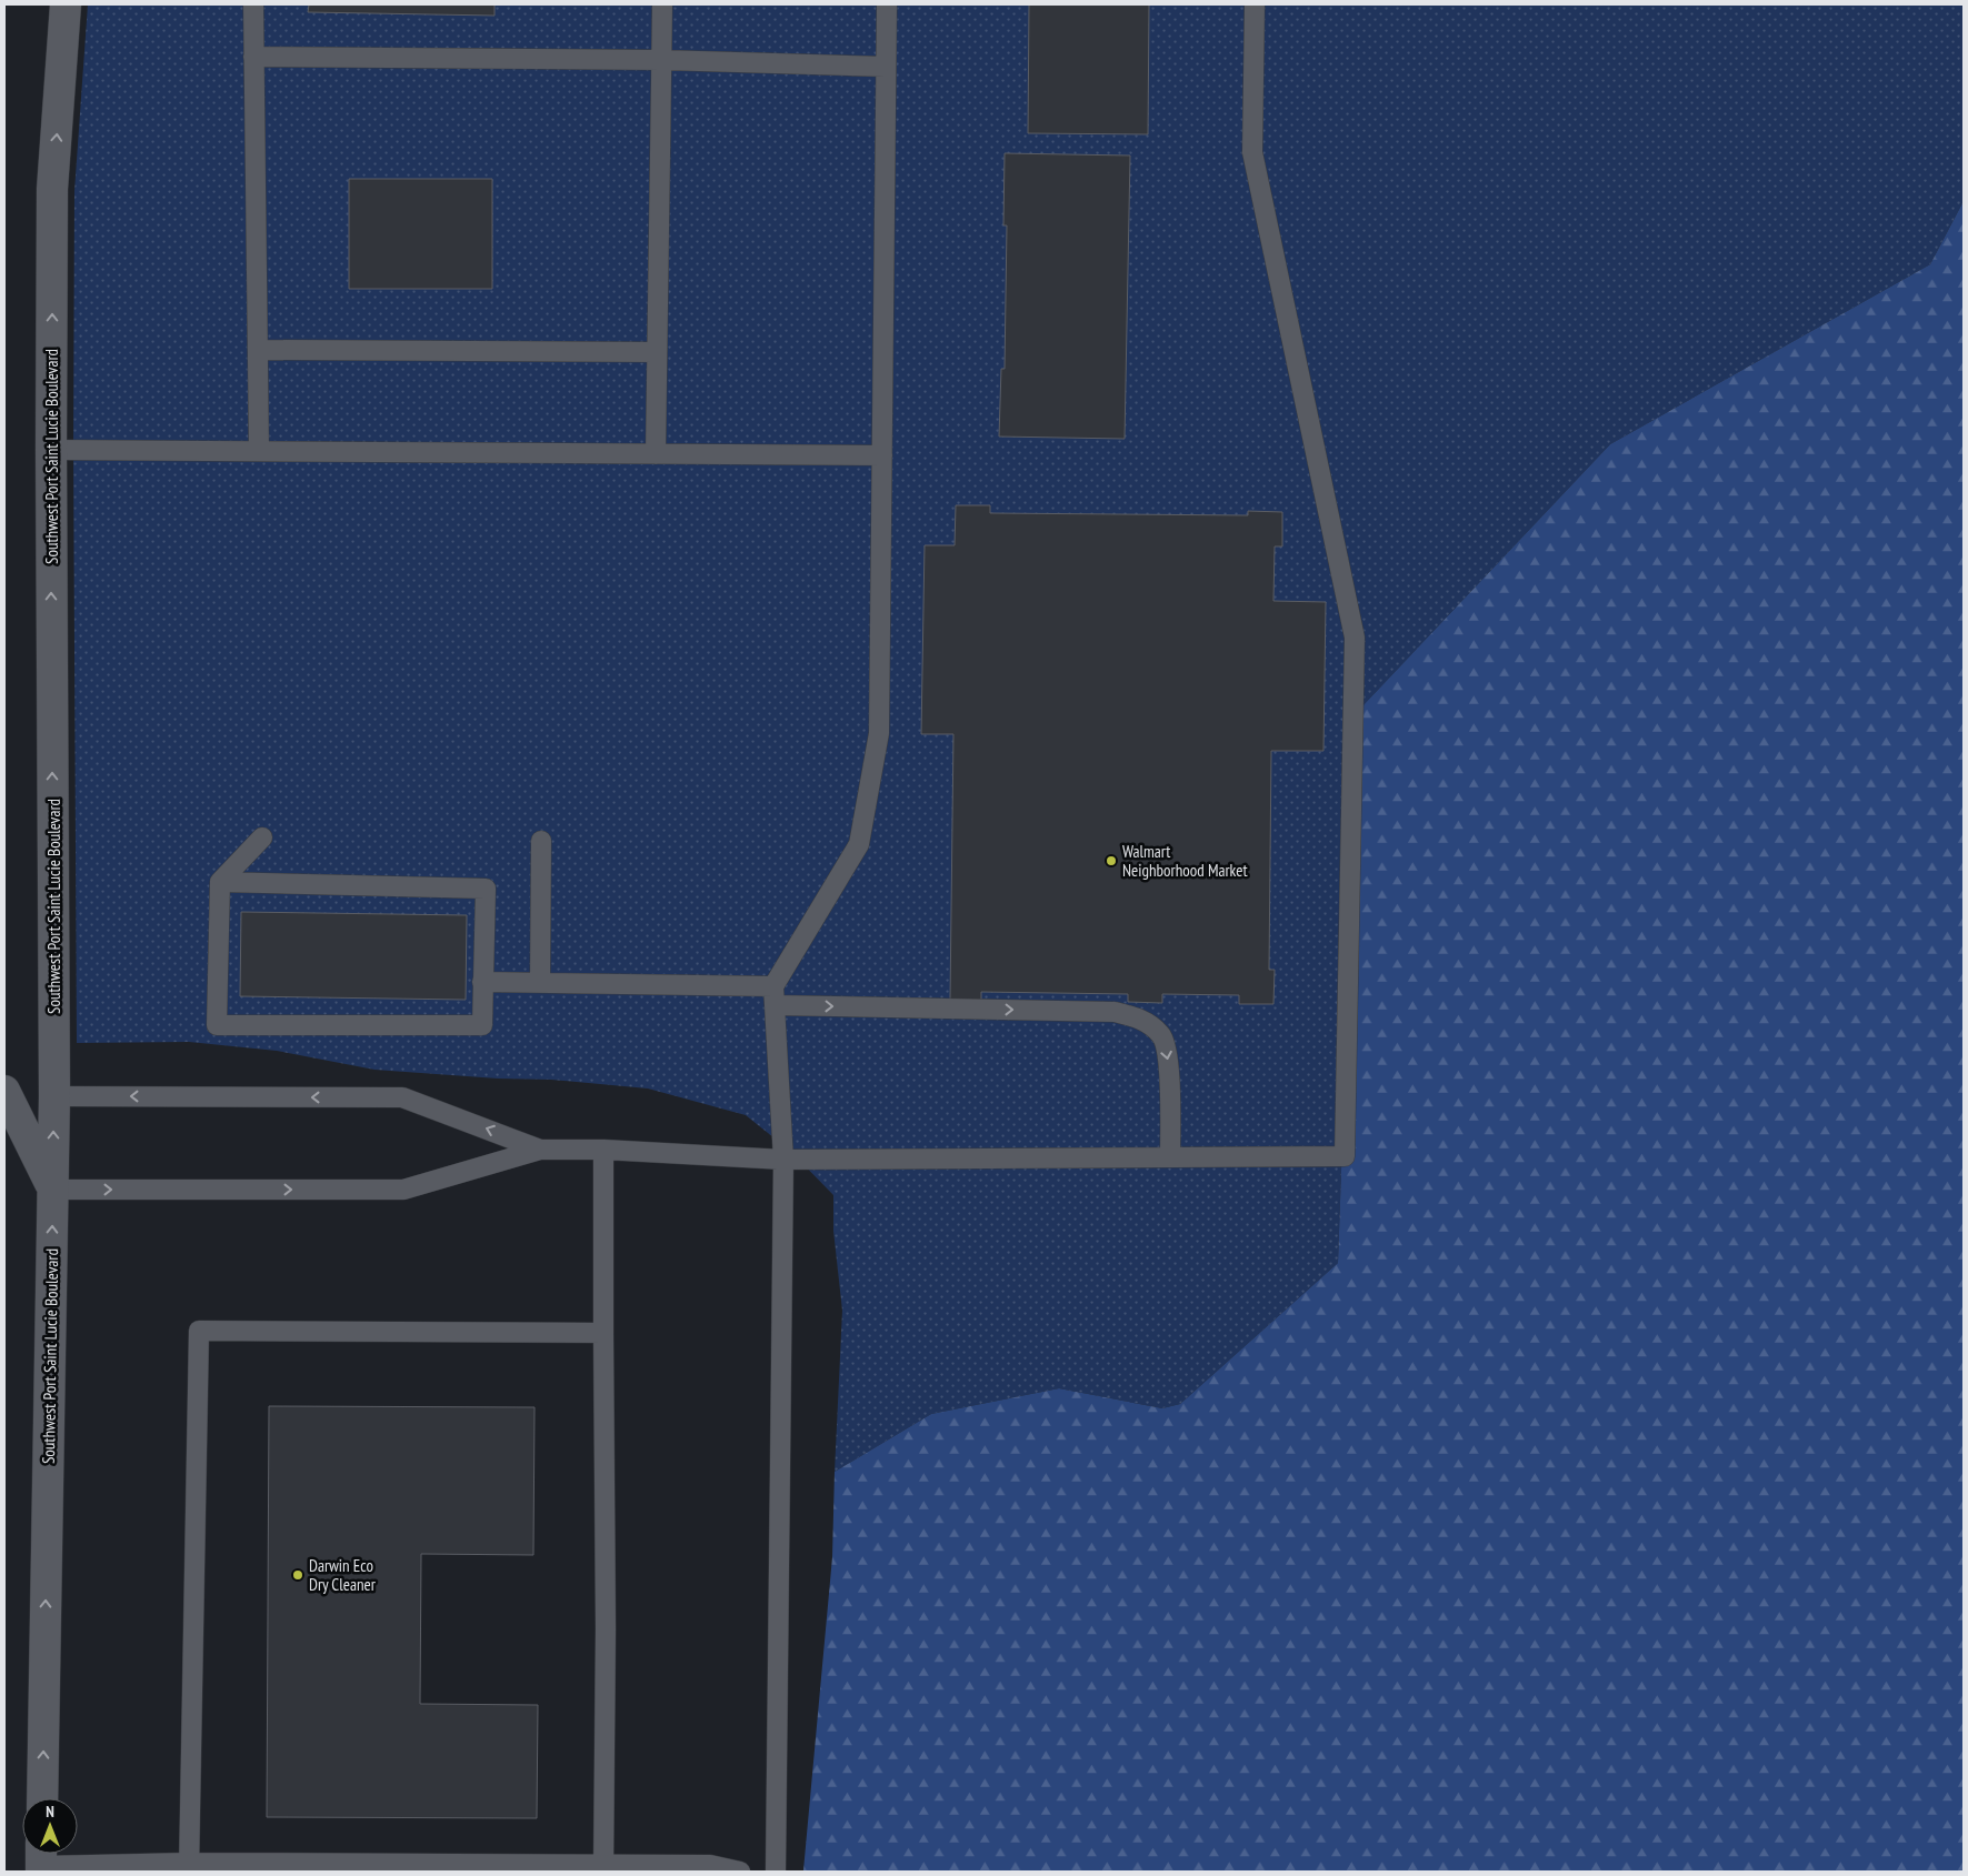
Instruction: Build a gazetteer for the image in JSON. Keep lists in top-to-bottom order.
{
  "streets": {
    "main road": ["Southwest Port Saint Lucie Boulevard"]
  },
  "one_way": ["Southwest Port Saint Lucie Boulevard"],
  "places": ["Walmart Neighborhood Market", "Darwin Eco Dry Cleaner"],
  "north": "top"
}
